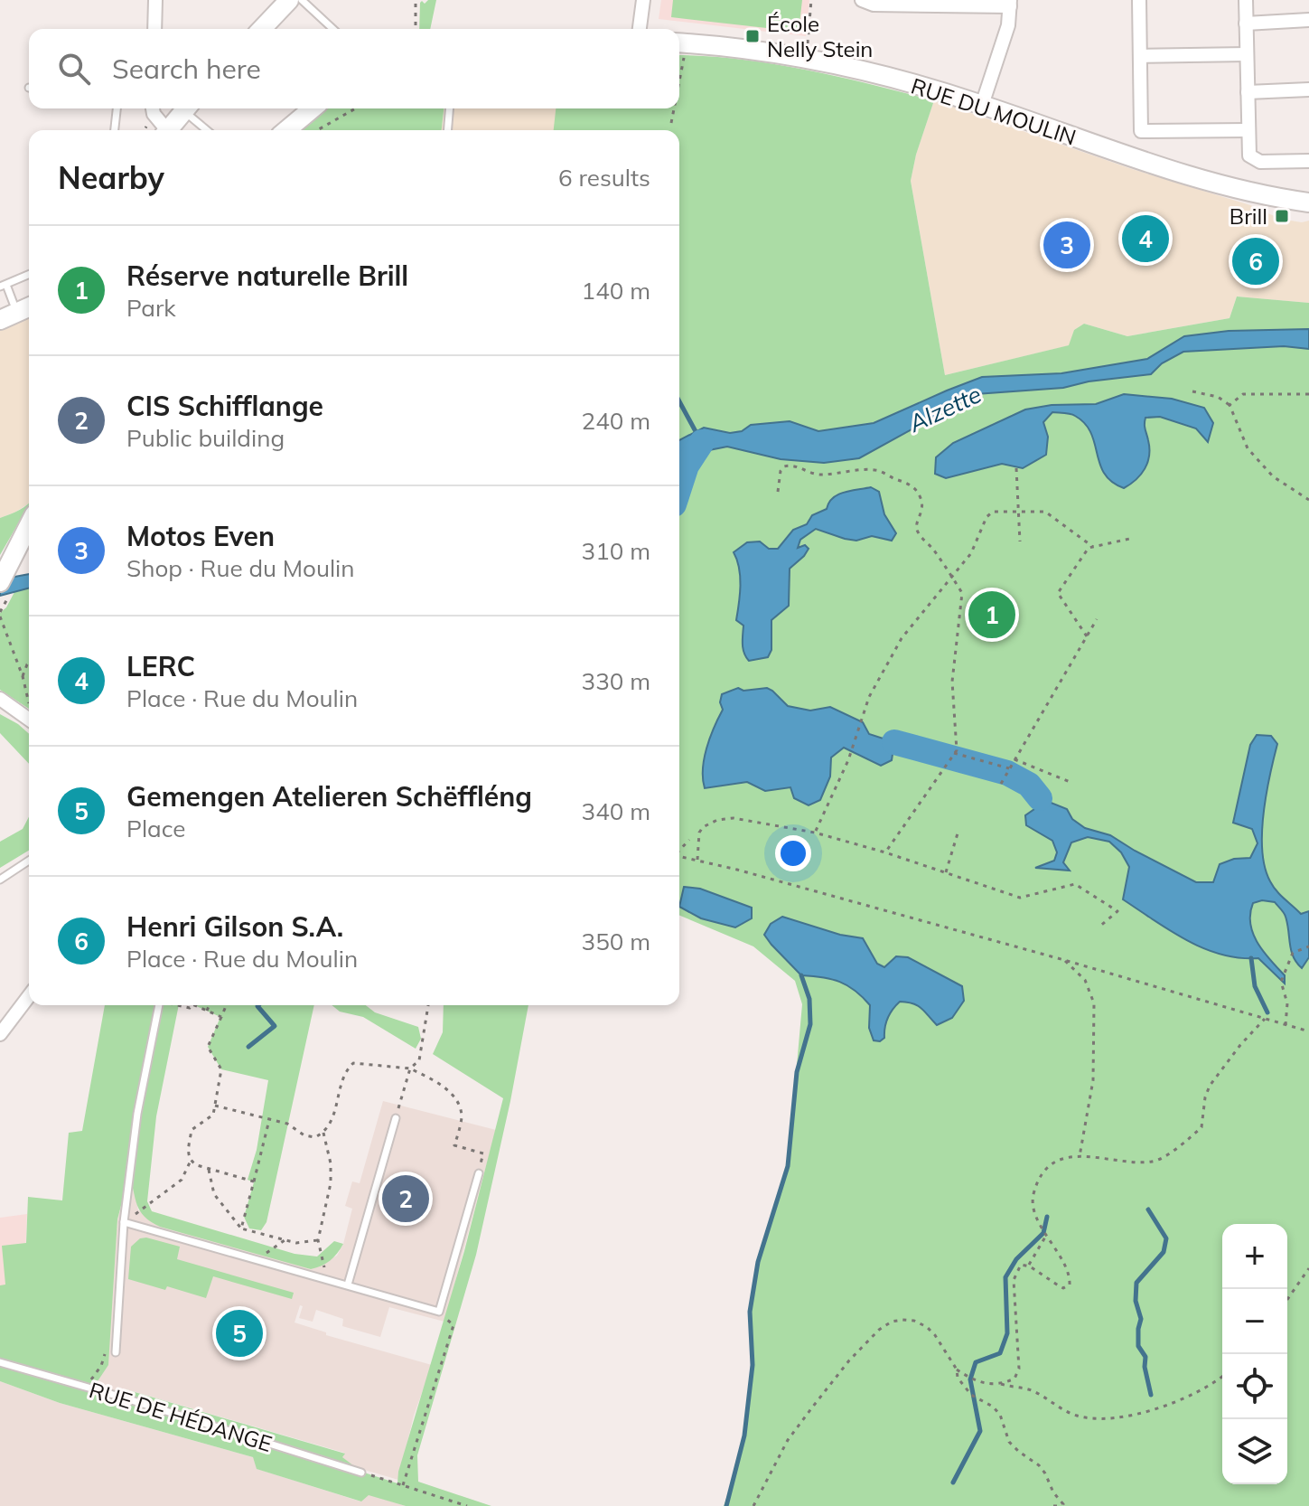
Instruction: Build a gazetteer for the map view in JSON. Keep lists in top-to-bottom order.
{
  "streets": {
    "main road": ["RUE DU MOULIN"],
    "lane": ["RUE DE HÉDANGE"]
  },
  "water": ["Alzette"],
  "places": {
    "transit": ["École Nelly Stein", "Brill"]
  },
  "page": {
    "search": "Search here",
    "heading": ["Nearby", "6 results"],
    "pins": [
      "4",
      "3",
      "6",
      "1",
      "2",
      "5"
    ],
    "list": [
      {
        "mark": "1",
        "name": "Réserve naturelle Brill",
        "note": "Park",
        "value": "140 m"
      },
      {
        "mark": "2",
        "name": "CIS Schifflange",
        "note": "Public building",
        "value": "240 m"
      },
      {
        "mark": "3",
        "name": "Motos Even",
        "note": "Shop · Rue du Moulin",
        "value": "310 m"
      },
      {
        "mark": "4",
        "name": "LERC",
        "note": "Place · Rue du Moulin",
        "value": "330 m"
      },
      {
        "mark": "5",
        "name": "Gemengen Atelieren Schëffléng",
        "note": "Place",
        "value": "340 m"
      },
      {
        "mark": "6",
        "name": "Henri Gilson S.A.",
        "note": "Place · Rue du Moulin",
        "value": "350 m"
      }
    ],
    "map_buttons": ["+", "−"]
  }
}
